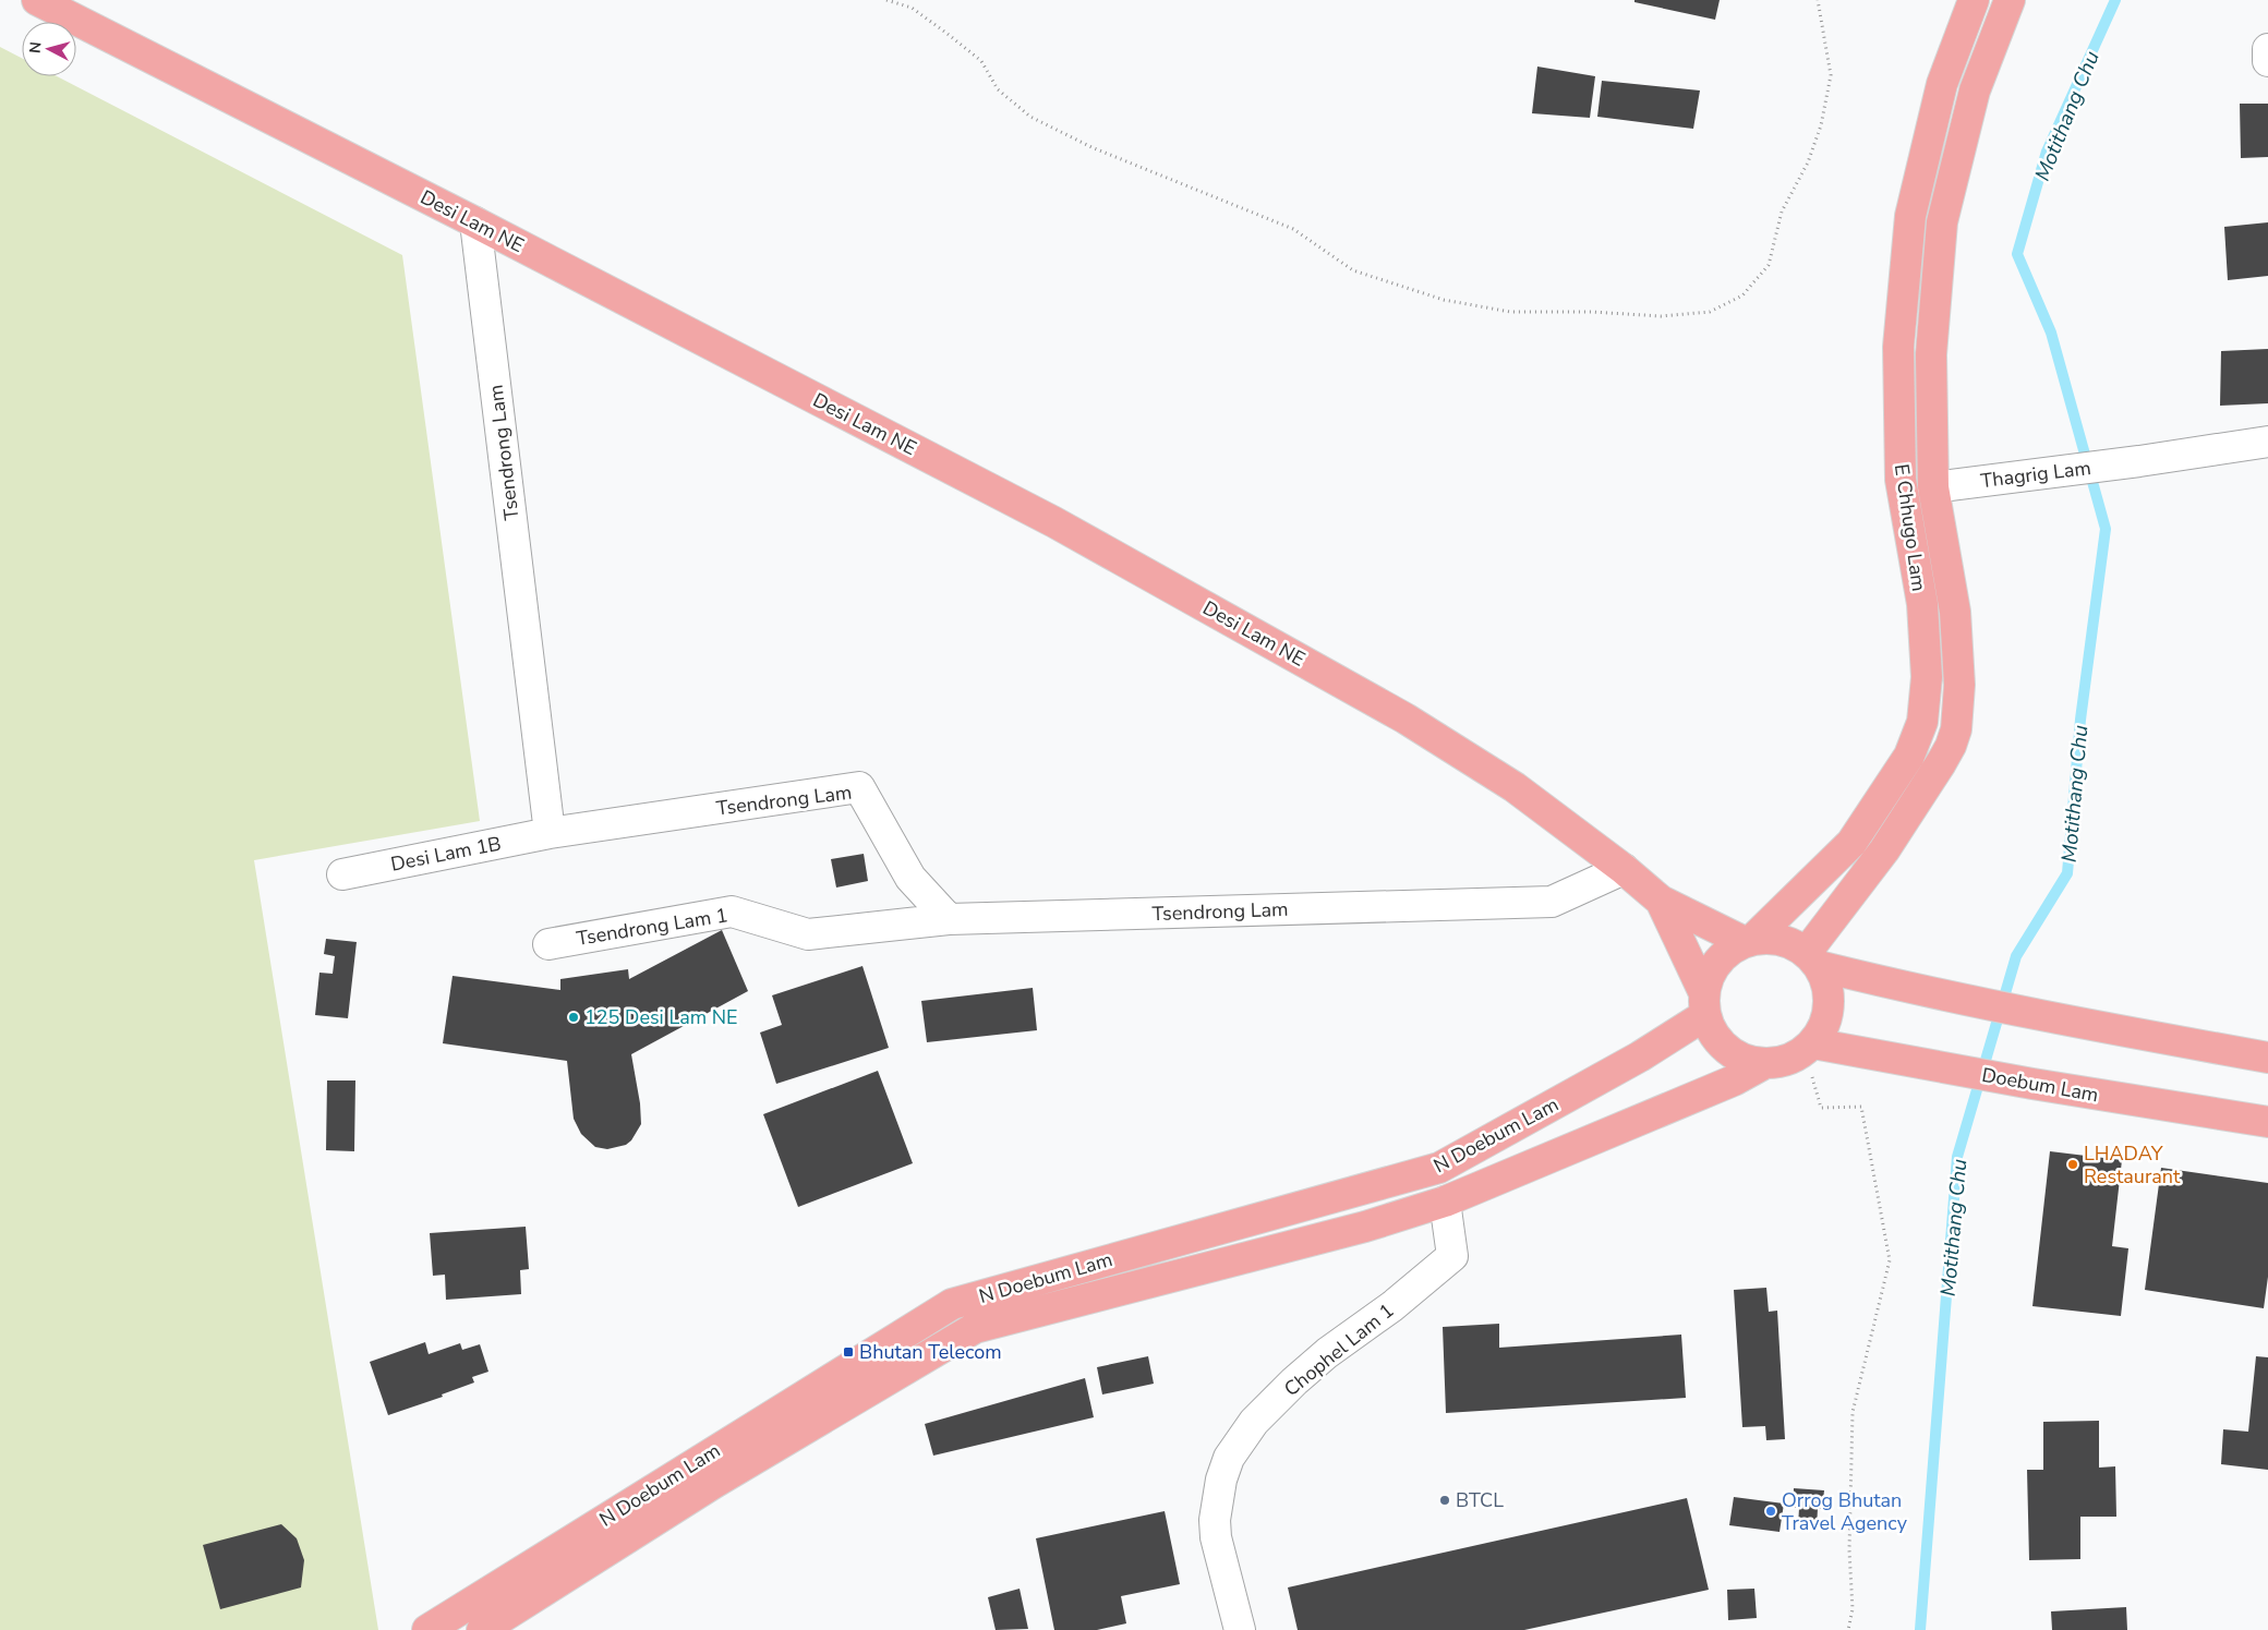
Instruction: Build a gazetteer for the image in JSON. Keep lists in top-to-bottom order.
{
  "streets": {
    "main road": [
      "Desi Lam NE",
      "E Chhugo Lam",
      "Doebum Lam",
      "N Doebum Lam"
    ],
    "street": [
      "Tsendrong Lam",
      "Thagrig Lam",
      "Desi Lam 1B",
      "Tsendrong Lam 1",
      "Chophel Lam 1"
    ]
  },
  "crossings": [
    ["Desi Lam NE", "Tsendrong Lam"],
    ["Tsendrong Lam", "Desi Lam 1B"],
    ["Tsendrong Lam", "Tsendrong Lam 1"],
    ["Thagrig Lam", "E Chhugo Lam"],
    ["E Chhugo Lam", "Doebum Lam"],
    ["E Chhugo Lam", "N Doebum Lam"],
    ["Doebum Lam", "N Doebum Lam"],
    ["N Doebum Lam", "Chophel Lam 1"]
  ],
  "water": ["Motithang Chu"],
  "places": {
    "other": [
      "125 Desi Lam NE",
      "LHADAY Restaurant",
      "BTCL",
      "Orrog Bhutan Travel Agency"
    ],
    "transit": ["Bhutan Telecom"]
  },
  "north": "left"
}
